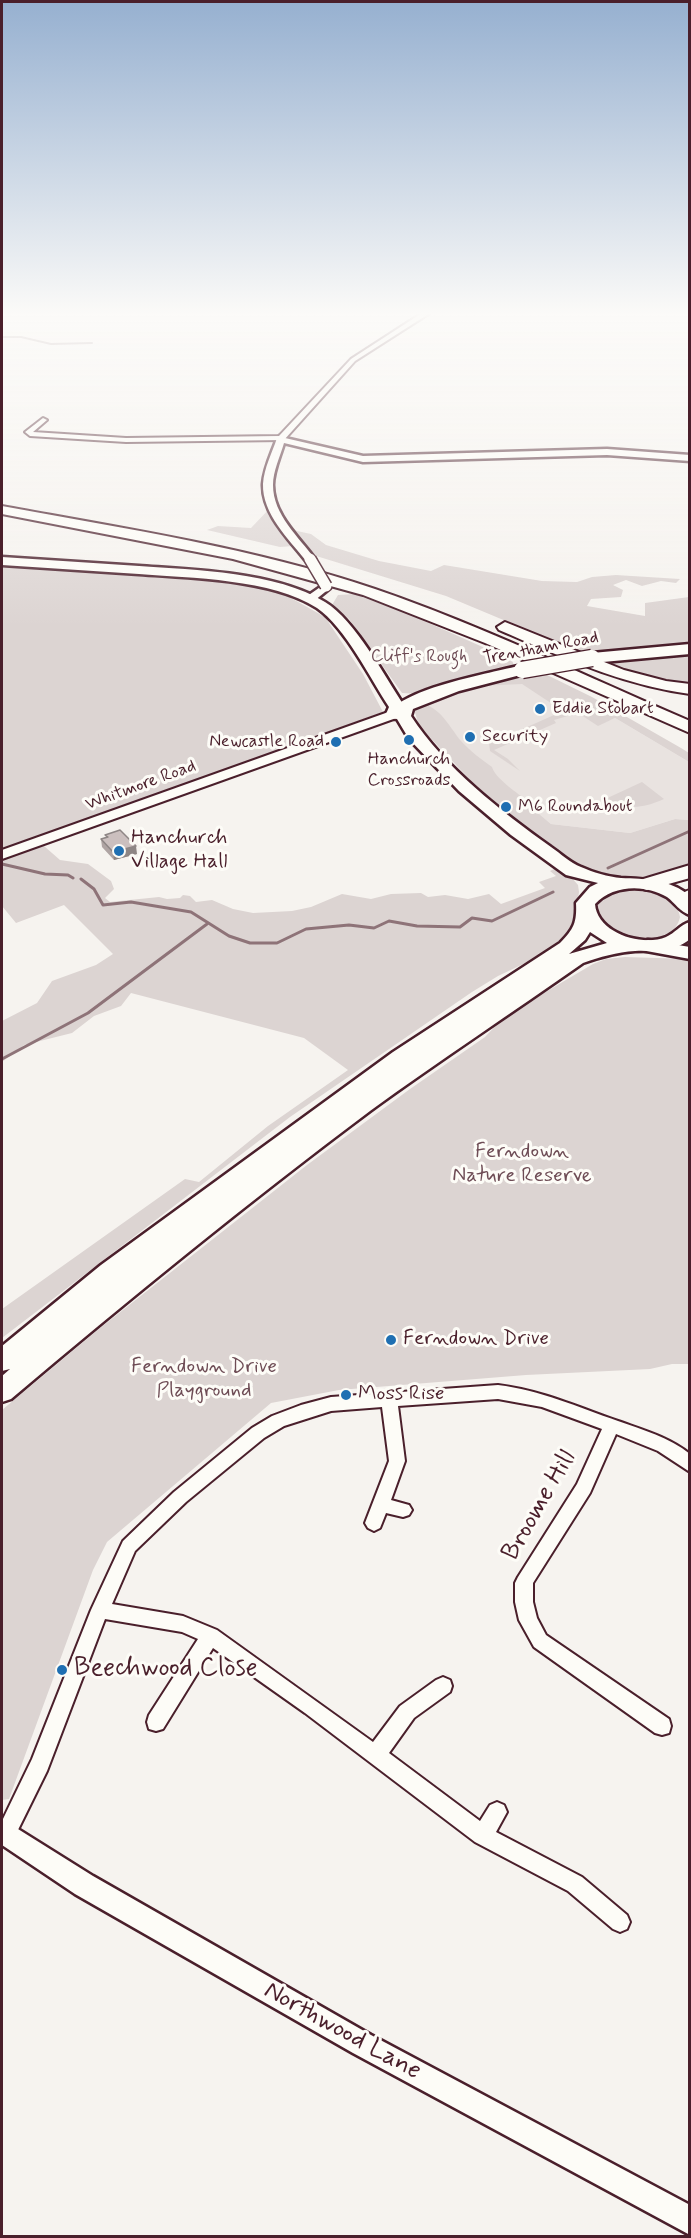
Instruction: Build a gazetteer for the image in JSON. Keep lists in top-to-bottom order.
{
  "streets": {
    "highway": ["Trentham Road"],
    "main road": ["Whitmore Road"],
    "street": ["Broome Hill", "Northwood Lane"]
  },
  "crossings": [
    ["Trentham Road", "Whitmore Road"]
  ],
  "parks": ["Cliff's Rough", "Ferndown Nature Reserve", "Ferndown Drive Playground"],
  "places": [
    "Eddie Stobart",
    "Security",
    "Hanchurch Crossroads",
    "Newcastle Road",
    "M6 Roundabout",
    "Hanchurch Village Hall",
    "Ferndown Drive",
    "Moss Rise",
    "Beechwood Close"
  ]
}
